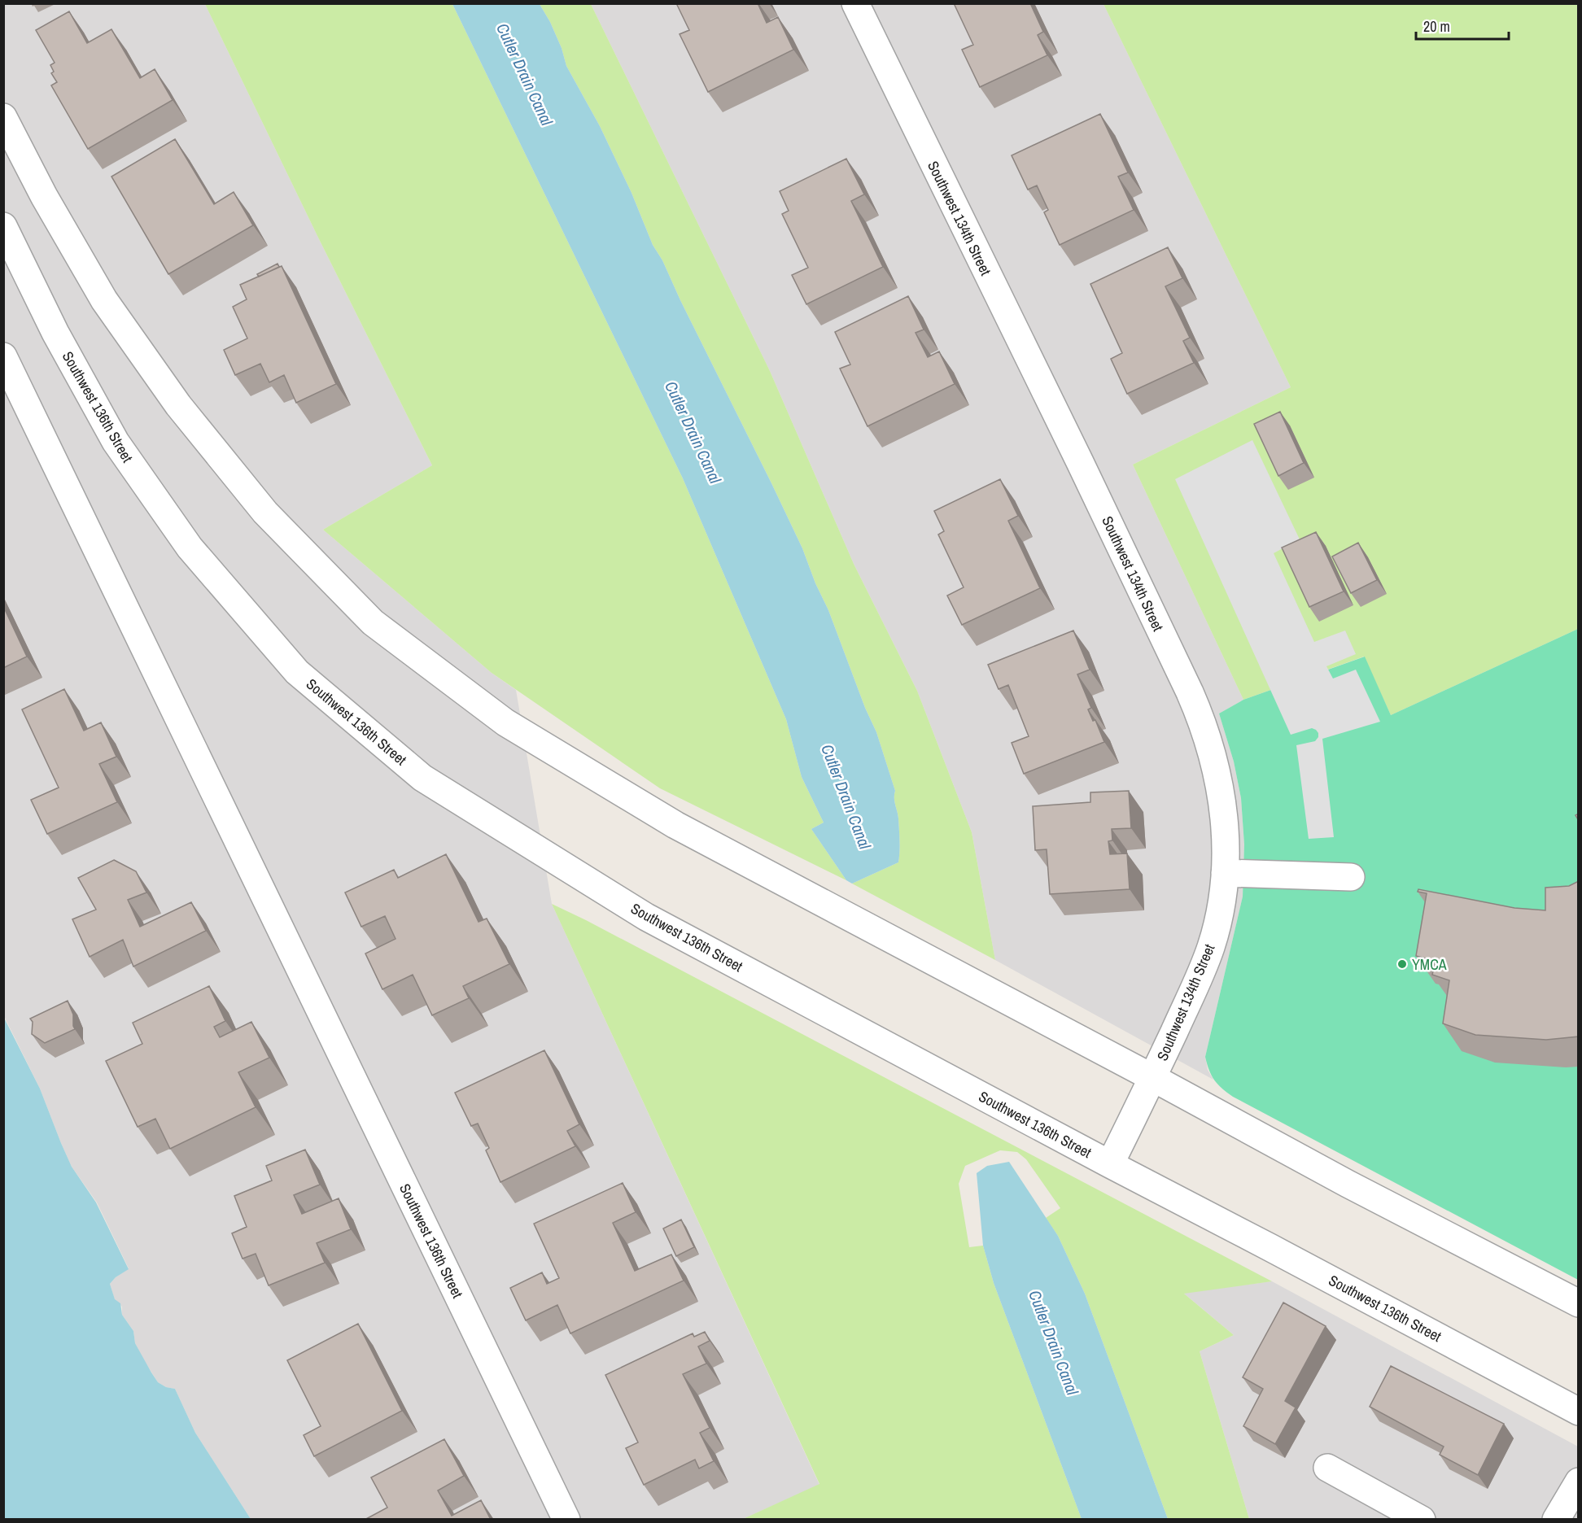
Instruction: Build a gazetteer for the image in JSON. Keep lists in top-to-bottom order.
{
  "streets": {
    "street": ["Southwest 134th Street", "Southwest 136th Street"]
  },
  "crossings": [
    ["Southwest 134th Street", "Southwest 136th Street"]
  ],
  "water": ["Cutler Drain Canal"],
  "places": ["YMCA"],
  "scale_bar": "20 m"
}
